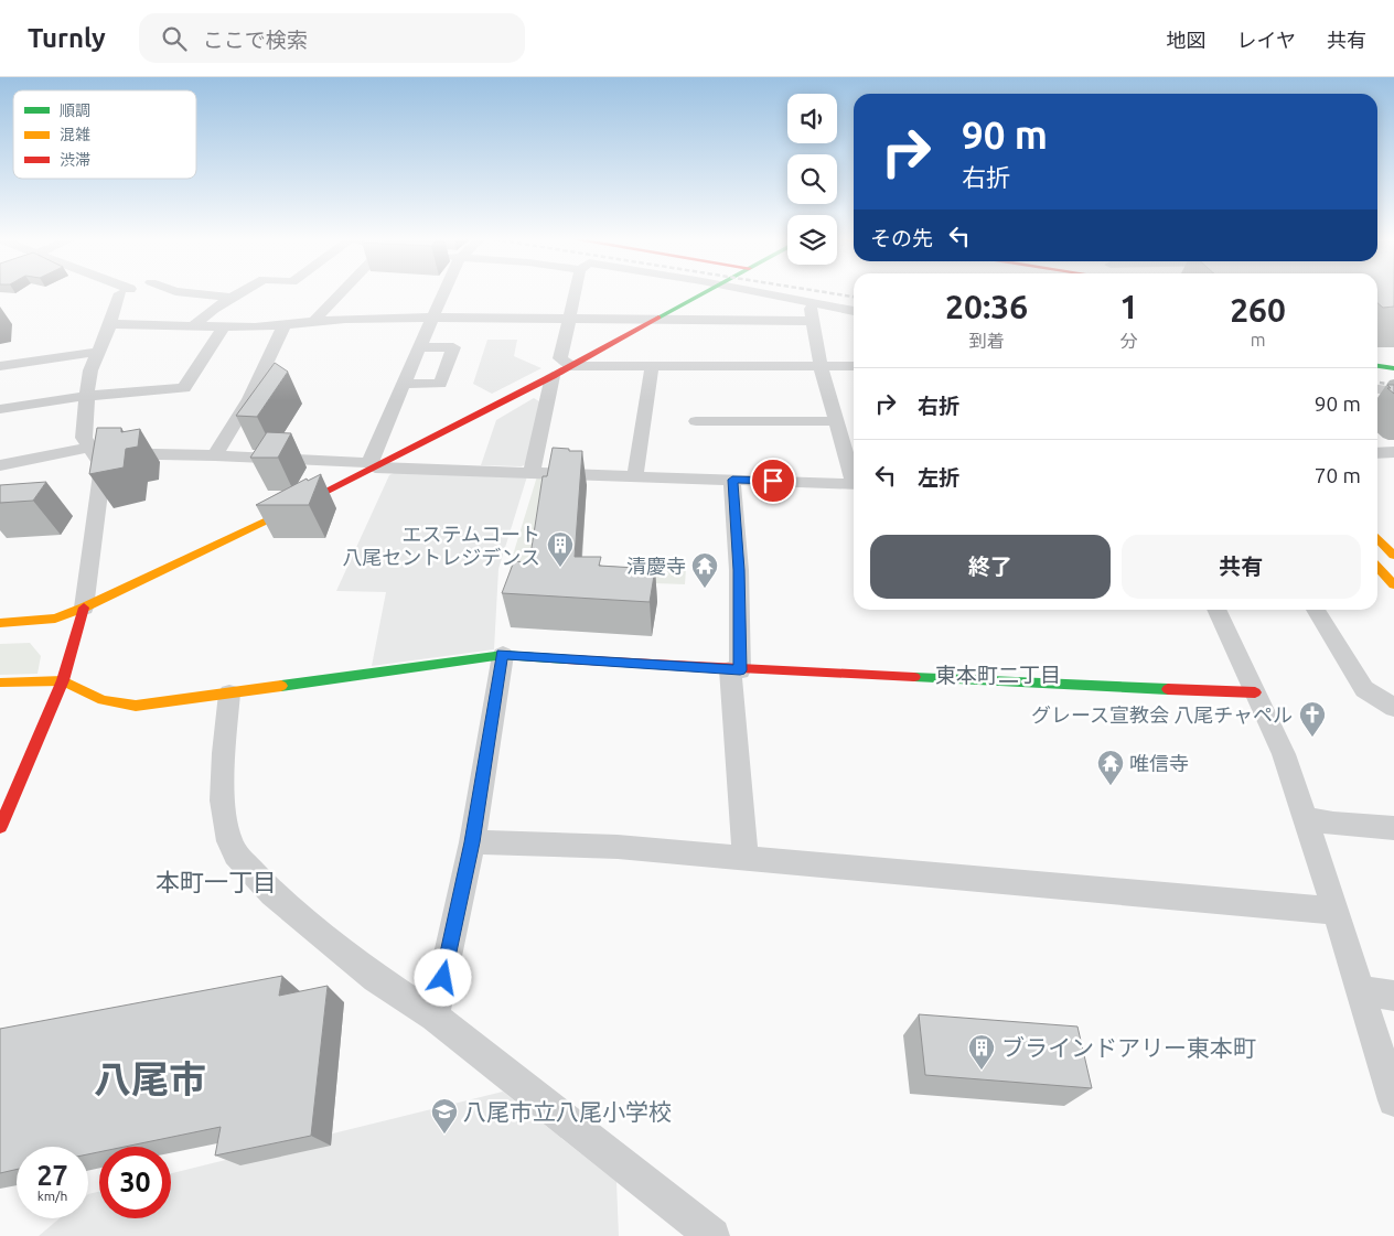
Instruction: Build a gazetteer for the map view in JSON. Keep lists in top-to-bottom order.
{
  "districts": ["東本町二丁目", "本町一丁目", "八尾市"],
  "places": {
    "building": ["エステムコート 八尾セントレジデンス", "ブラインドアリー東本町"],
    "temple": ["清慶寺", "唯信寺"],
    "church": ["グレース宣教会 八尾チャペル"],
    "school or university": ["八尾市立八尾小学校"]
  },
  "legend": ["順調", "混雑", "渋滞"],
  "page": {
    "header": "Turnly",
    "search": "ここで検索",
    "nav": ["地図", "レイヤ", "共有"],
    "turn": ["90 m", "右折"],
    "then": "その先",
    "eta": [
      "20:36",
      "到着",
      "1",
      "分",
      "260",
      "m"
    ],
    "list": [
      {
        "name": "右折",
        "value": "90 m"
      },
      {
        "name": "左折",
        "value": "70 m"
      }
    ],
    "buttons": ["終了", "共有"],
    "speed": "27 km/h",
    "limit": "30"
  }
}
